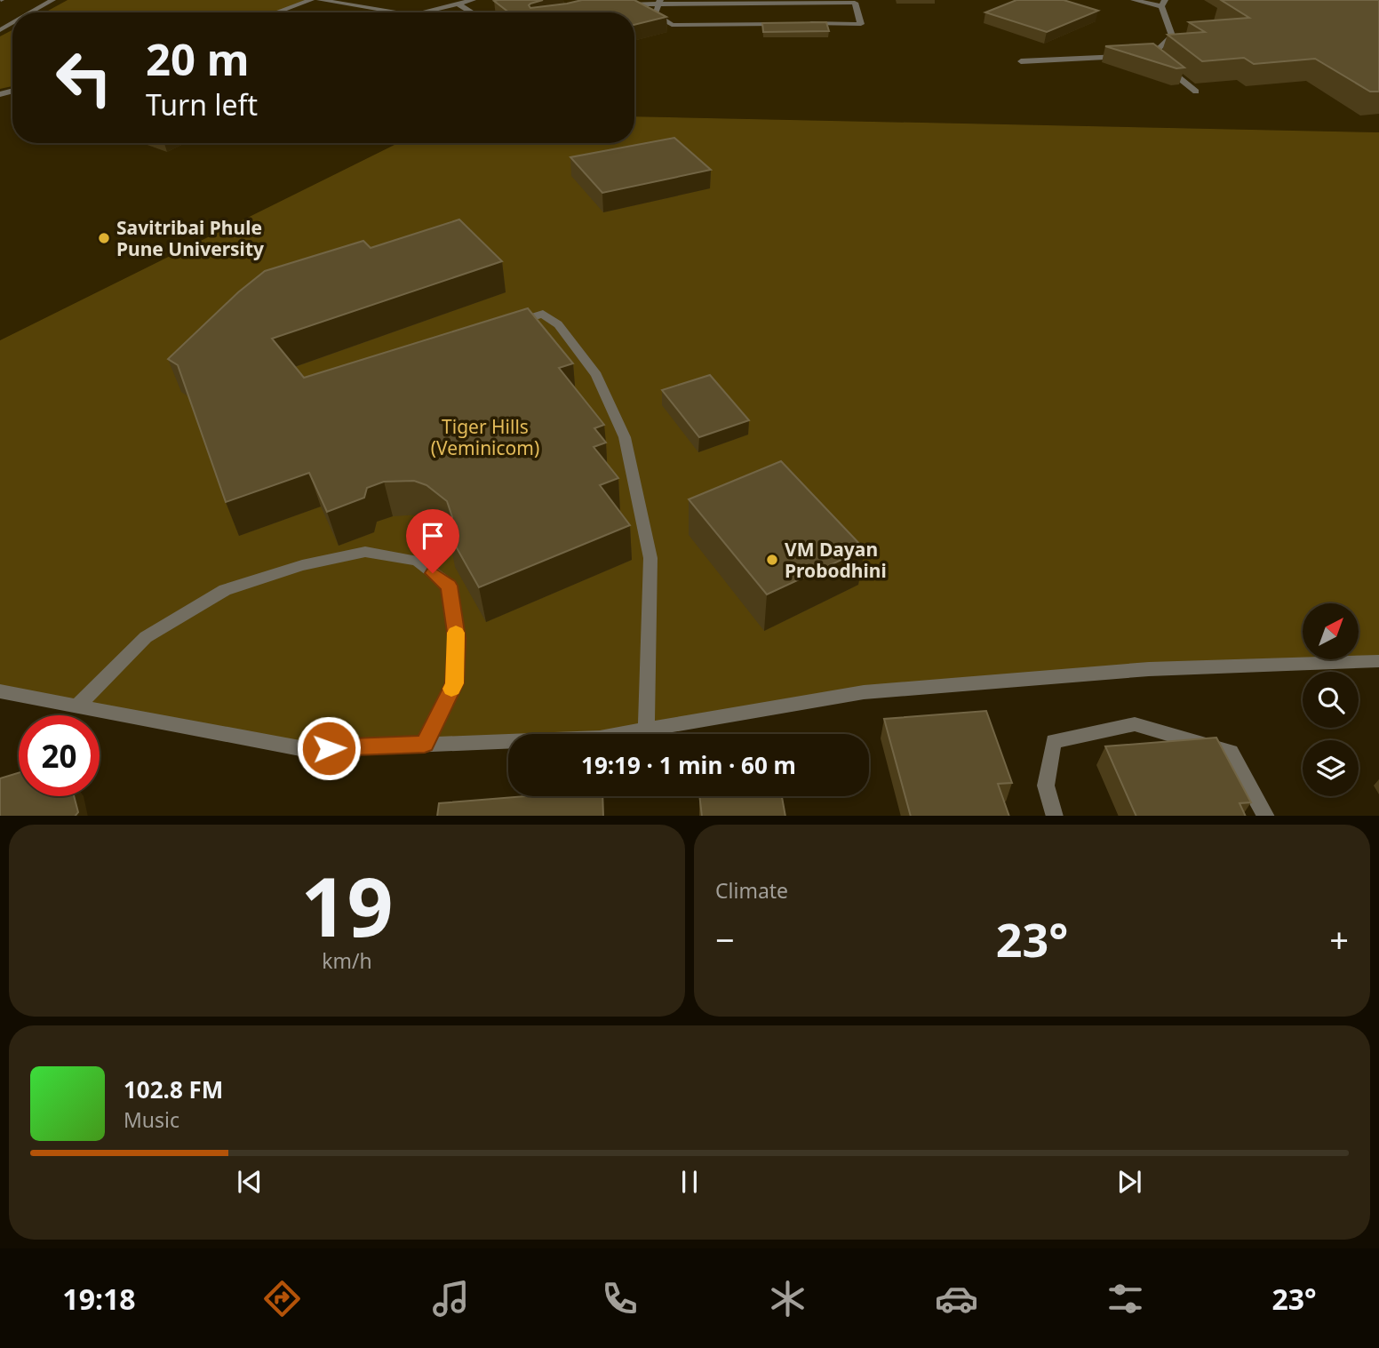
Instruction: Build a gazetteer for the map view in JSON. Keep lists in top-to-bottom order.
{
  "parks": ["Tiger Hills (Veminicom)"],
  "places": ["Savitribai Phule Pune University", "VM Dayan Probodhini"],
  "north": "top right",
  "page": {
    "turn": ["20 m", "Turn left"],
    "limit": "20",
    "trip": "19:19 · 1 min · 60 m",
    "tile": [
      ["19", "km/h"],
      "Climate"
    ],
    "heat": ["−", "23°", "+"],
    "song": ["102.8 FM", "Music"],
    "tabs": ["19:18", "23°"]
  }
}
